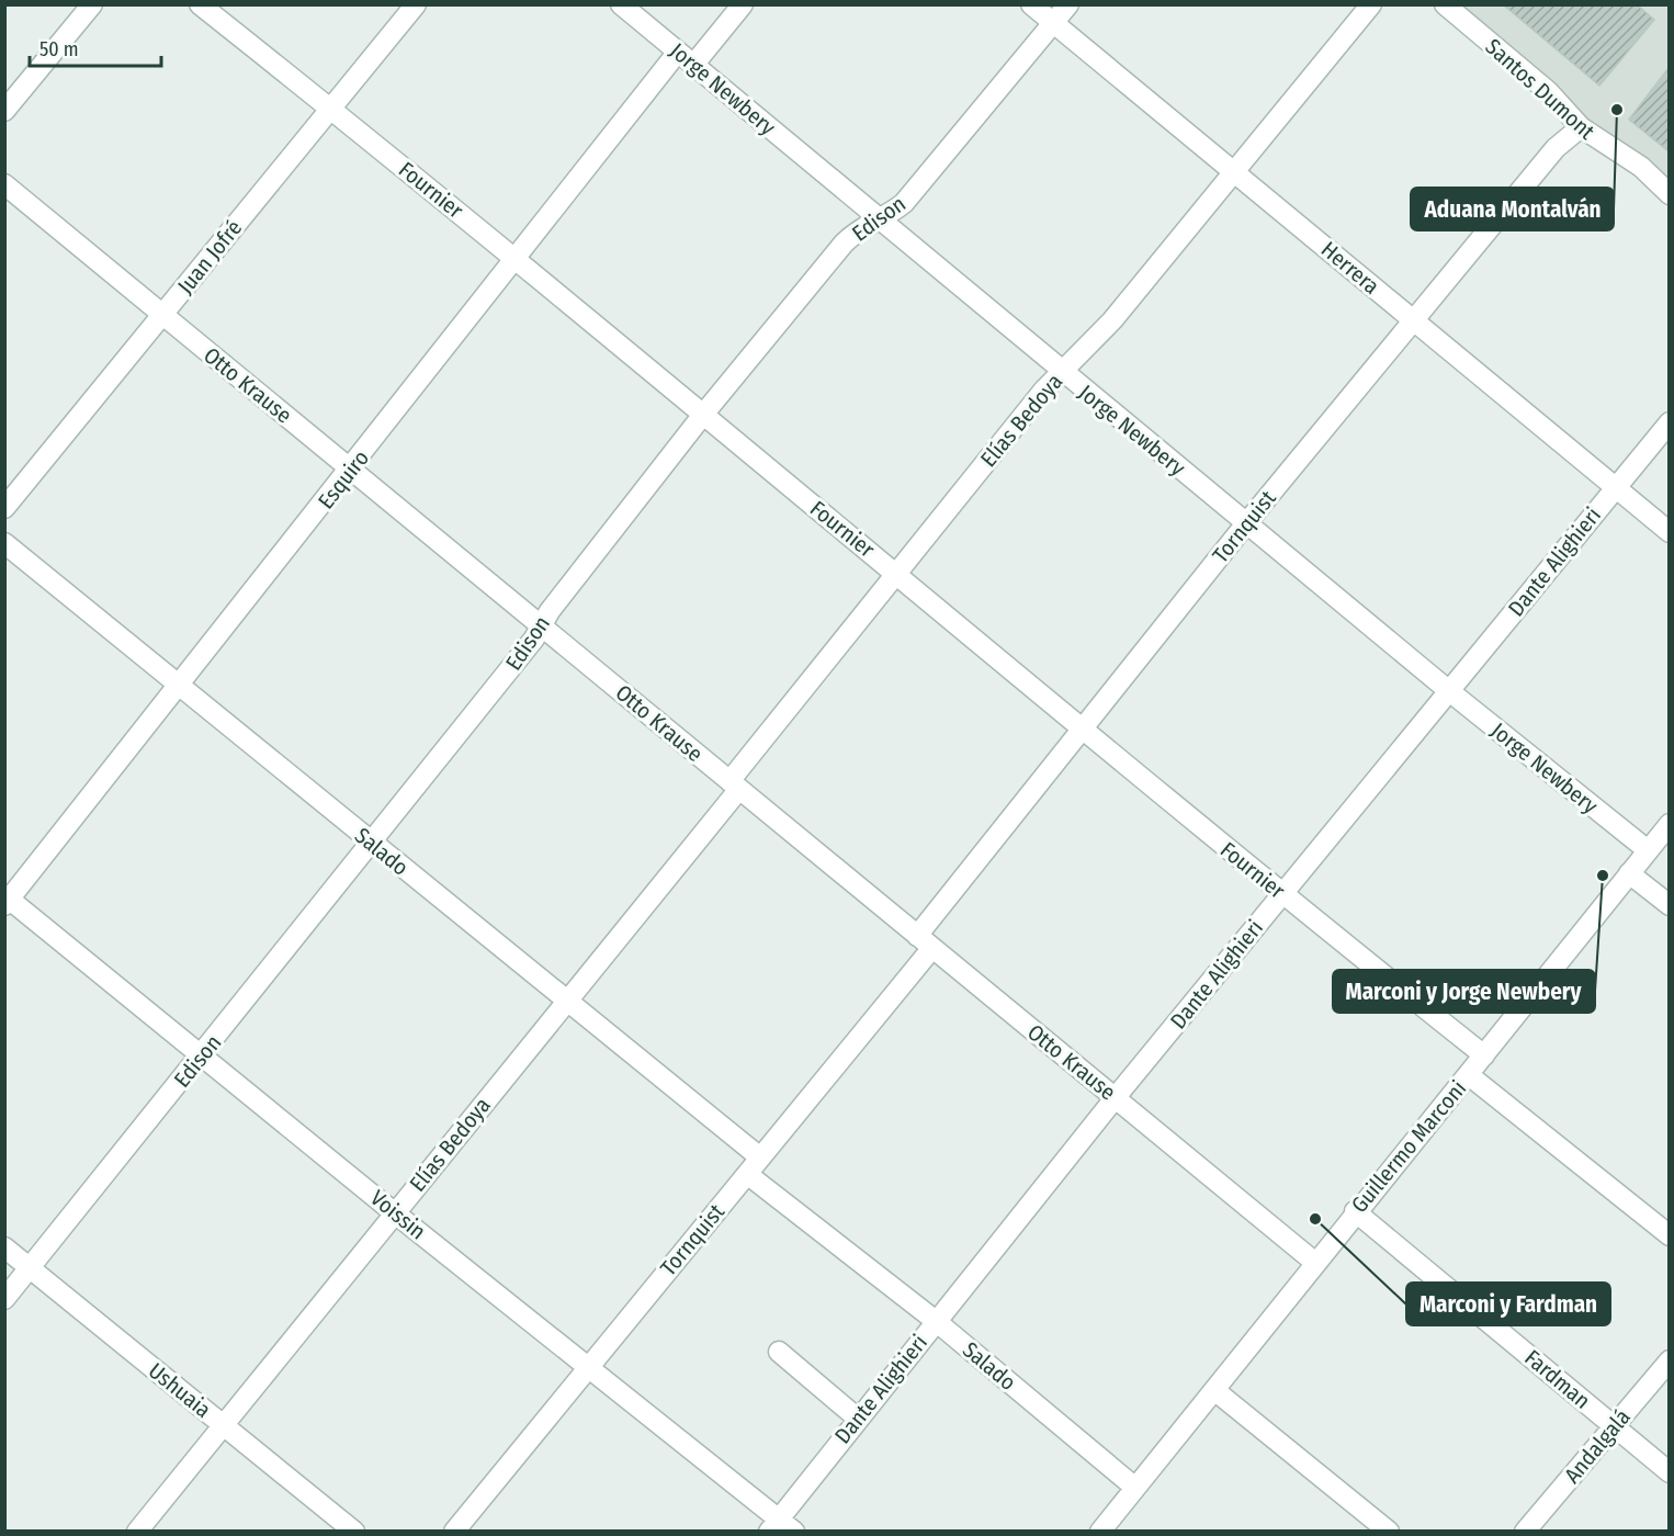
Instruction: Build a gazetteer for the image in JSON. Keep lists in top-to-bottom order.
{
  "streets": {
    "street": [
      "Jorge Newbery",
      "Santos Dumont",
      "Fournier",
      "Edison",
      "Juan Jofré",
      "Herrera",
      "Otto Krause",
      "Elías Bedoya",
      "Esquiro",
      "Tornquist",
      "Dante Alighieri",
      "Salado",
      "Guillermo Marconi",
      "Voissin",
      "Fardman",
      "Ushuaia",
      "Andalgalá"
    ]
  },
  "crossings": [
    ["Jorge Newbery", "Edison"],
    ["Jorge Newbery", "Elías Bedoya"],
    ["Jorge Newbery", "Esquiro"],
    ["Jorge Newbery", "Tornquist"],
    ["Jorge Newbery", "Dante Alighieri"],
    ["Jorge Newbery", "Guillermo Marconi"],
    ["Santos Dumont", "Tornquist"],
    ["Fournier", "Edison"],
    ["Fournier", "Juan Jofré"],
    ["Fournier", "Elías Bedoya"],
    ["Fournier", "Esquiro"],
    ["Fournier", "Tornquist"],
    ["Fournier", "Dante Alighieri"],
    ["Fournier", "Guillermo Marconi"],
    ["Edison", "Herrera"],
    ["Edison", "Otto Krause"],
    ["Edison", "Salado"],
    ["Edison", "Voissin"],
    ["Edison", "Ushuaia"],
    ["Juan Jofré", "Otto Krause"],
    ["Herrera", "Elías Bedoya"],
    ["Herrera", "Tornquist"],
    ["Herrera", "Dante Alighieri"],
    ["Otto Krause", "Elías Bedoya"],
    ["Otto Krause", "Esquiro"],
    ["Otto Krause", "Tornquist"],
    ["Otto Krause", "Dante Alighieri"],
    ["Otto Krause", "Guillermo Marconi"],
    ["Elías Bedoya", "Salado"],
    ["Elías Bedoya", "Voissin"],
    ["Elías Bedoya", "Ushuaia"],
    ["Esquiro", "Salado"],
    ["Esquiro", "Voissin"],
    ["Tornquist", "Salado"],
    ["Tornquist", "Voissin"],
    ["Dante Alighieri", "Salado"],
    ["Dante Alighieri", "Voissin"],
    ["Salado", "Guillermo Marconi"],
    ["Guillermo Marconi", "Fardman"],
    ["Fardman", "Andalgalá"]
  ],
  "places": ["Aduana Montalván", "Marconi y Jorge Newbery", "Marconi y Fardman"],
  "scale_bar": "50 m"
}
